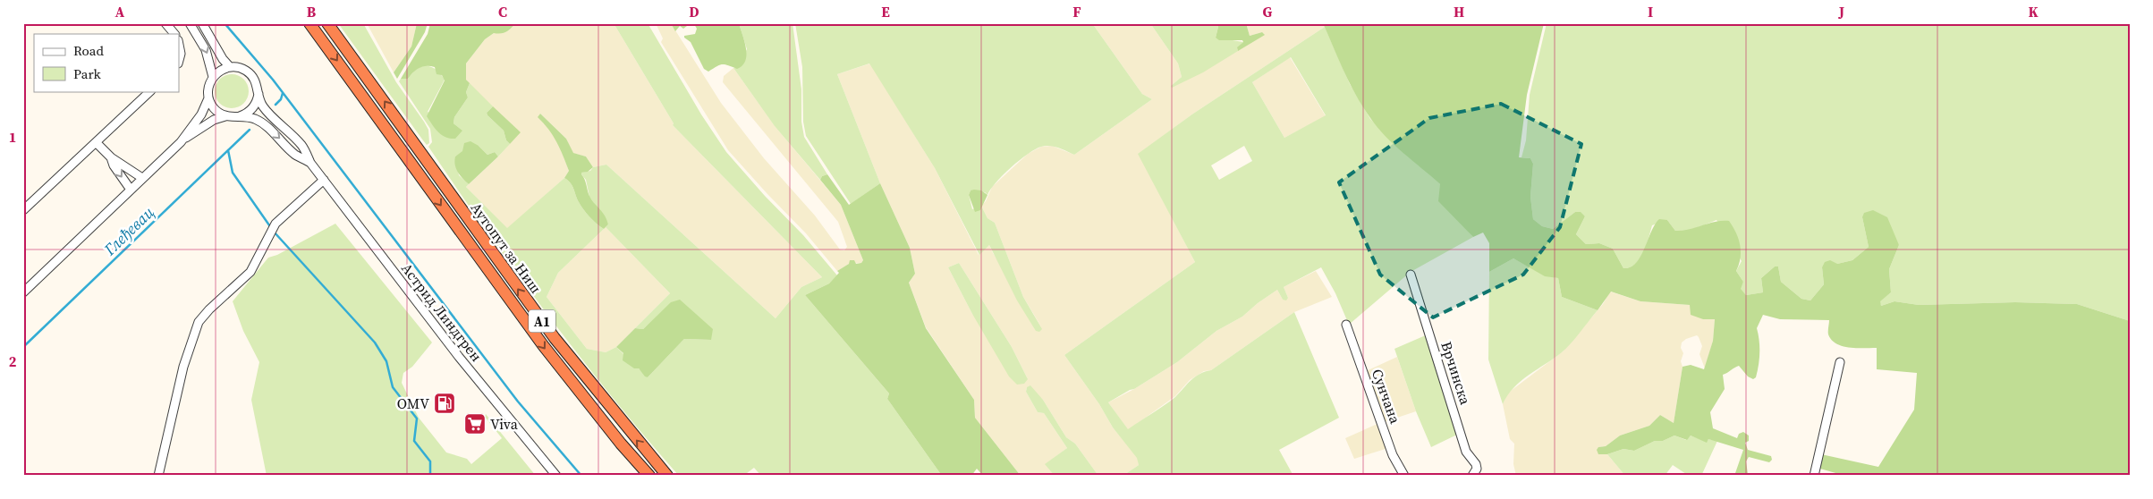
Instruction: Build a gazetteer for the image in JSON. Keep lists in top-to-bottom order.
{
  "streets": {
    "highway": ["Аутопут за Ниш", "A1"],
    "street": ["Астрид Линдгрен", "Врчинска", "Сунчана"]
  },
  "water": ["Глеђевац"],
  "places": {
    "fuel station": ["OMV"],
    "supermarket": ["Viva"]
  },
  "legend": ["Road", "Park"],
  "grid": {
    "columns": [
      "A",
      "B",
      "C",
      "D",
      "E",
      "F",
      "G",
      "H",
      "I",
      "J",
      "K"
    ],
    "rows": ["1", "2"]
  }
}
